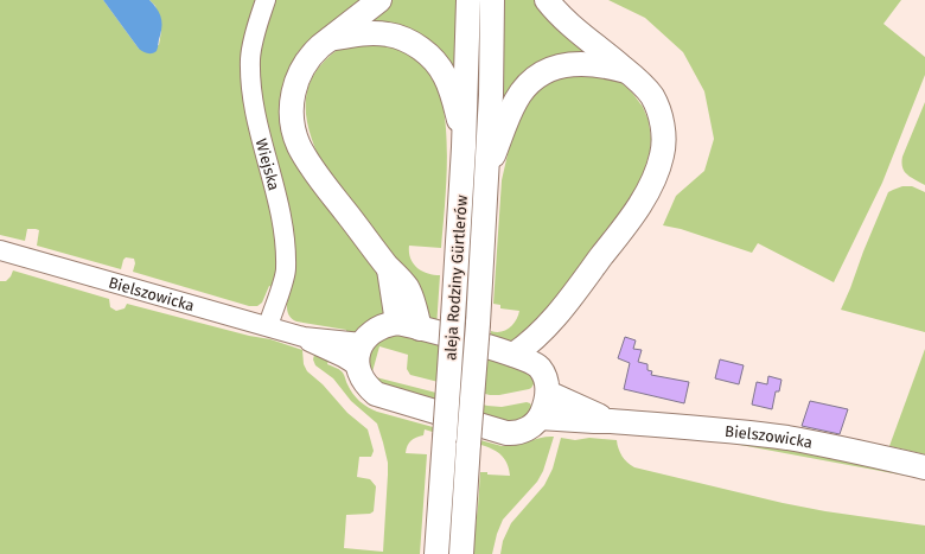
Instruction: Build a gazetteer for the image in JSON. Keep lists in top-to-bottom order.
{
  "streets": {
    "main road": ["aleja Rodziny Gürtlerów", "Bielszowicka"],
    "street": ["Wiejska"]
  },
  "crossings": [
    ["Wiejska", "Bielszowicka"]
  ]
}
